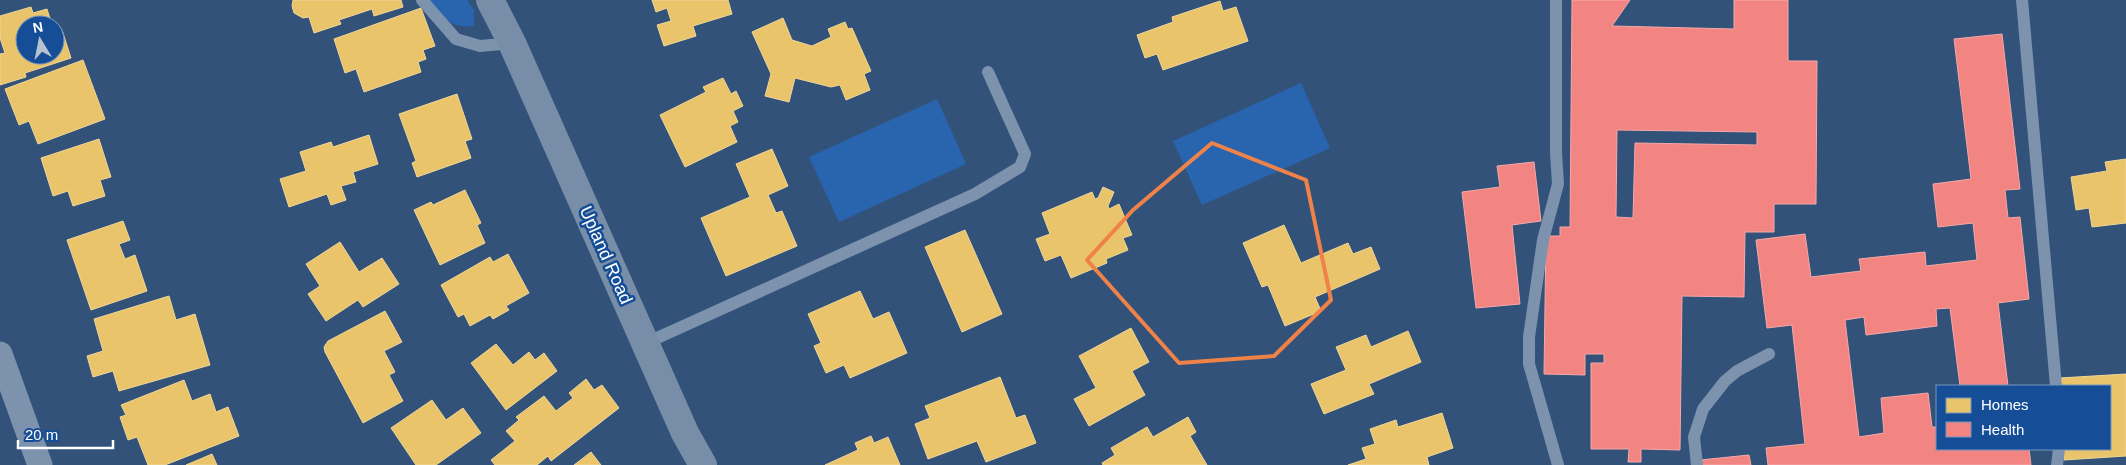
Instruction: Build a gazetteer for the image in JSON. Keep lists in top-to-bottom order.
{
  "streets": {
    "main road": ["Upland Road"]
  },
  "legend": ["Homes", "Health"],
  "scale_bar": "20 m",
  "north": "top"
}
